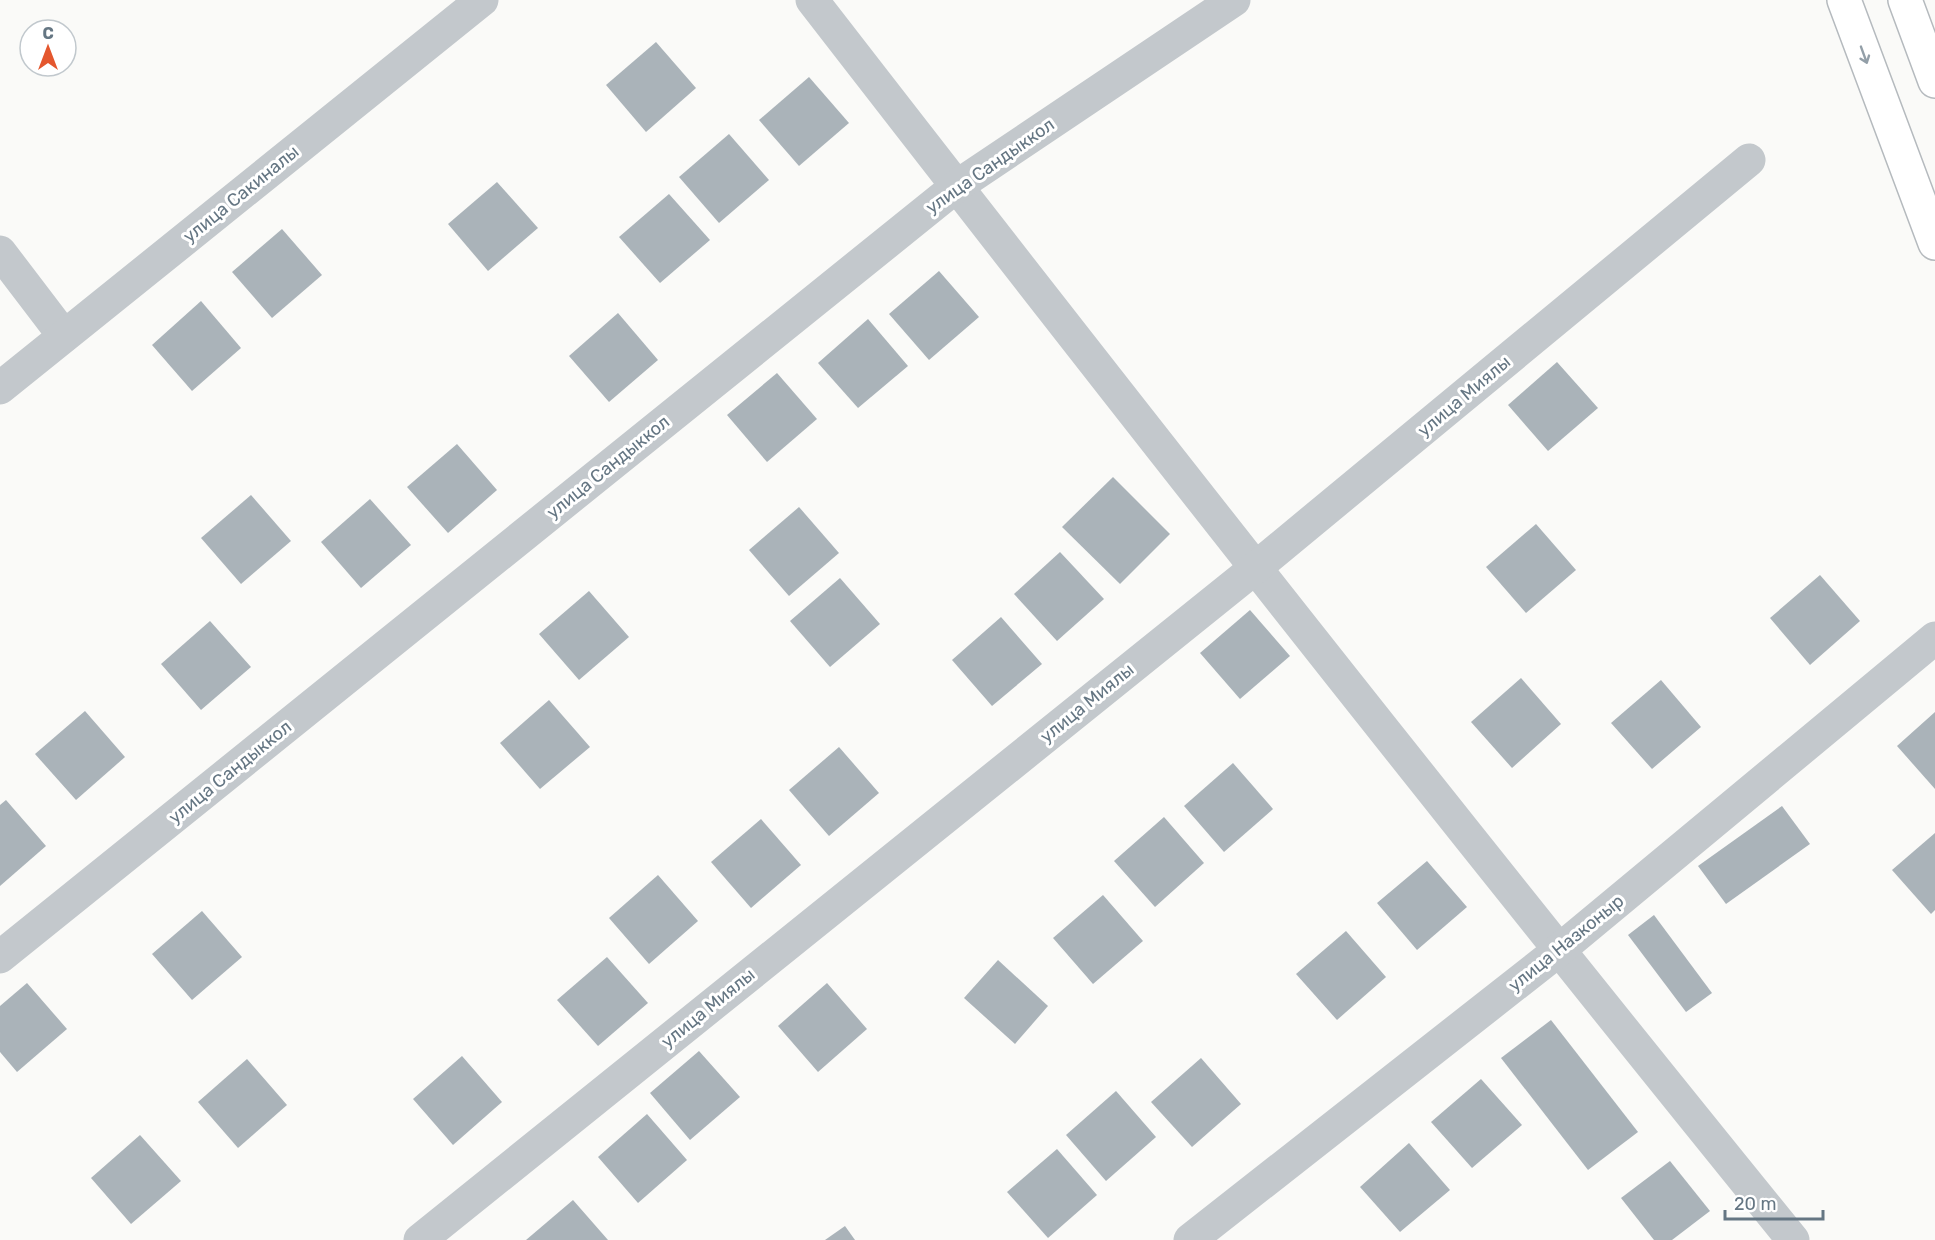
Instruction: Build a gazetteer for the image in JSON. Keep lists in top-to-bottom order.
{
  "streets": {
    "street": [
      "улица Сандыккол",
      "улица Сакиналы",
      "улица Миялы",
      "улица Назконыр"
    ]
  },
  "scale_bar": "20 m",
  "north": "top"
}
